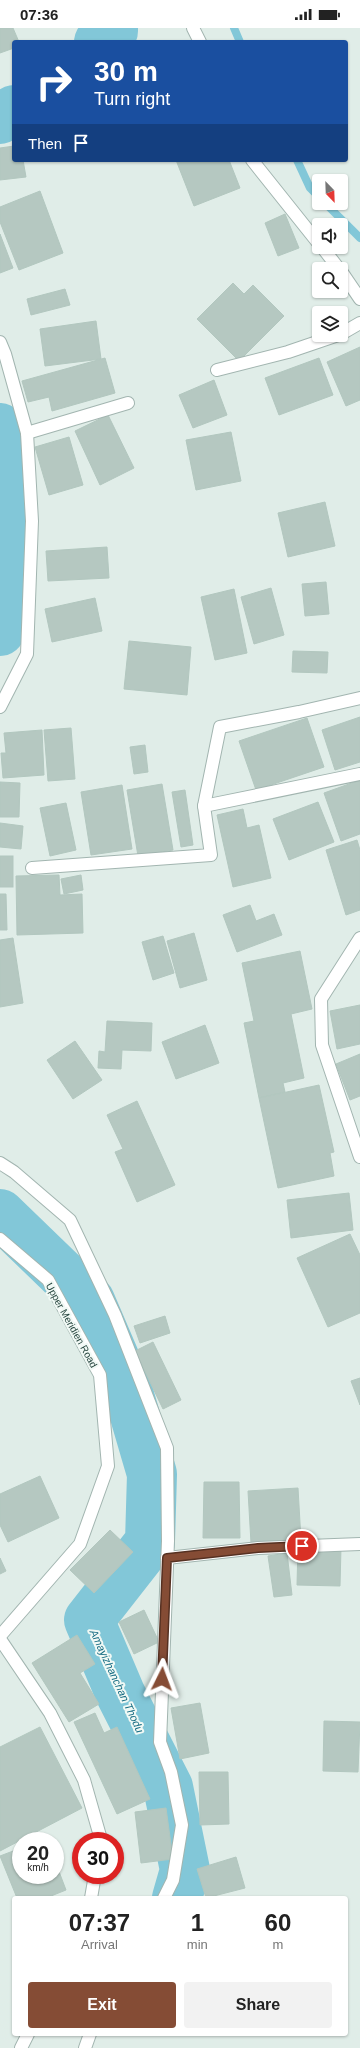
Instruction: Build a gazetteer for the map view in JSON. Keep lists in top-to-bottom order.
{
  "streets": {
    "street": ["Upper Meridien Road"]
  },
  "water": ["Amayizhanchan Thodu"],
  "north": "bottom right",
  "page": {
    "status": "07:36",
    "turn": ["30 m", "Turn right"],
    "then": "Then",
    "speed": "20 km/h",
    "limit": "30",
    "eta": [
      "07:37",
      "Arrival",
      "1",
      "min",
      "60",
      "m"
    ],
    "buttons": ["Exit", "Share"]
  }
}
